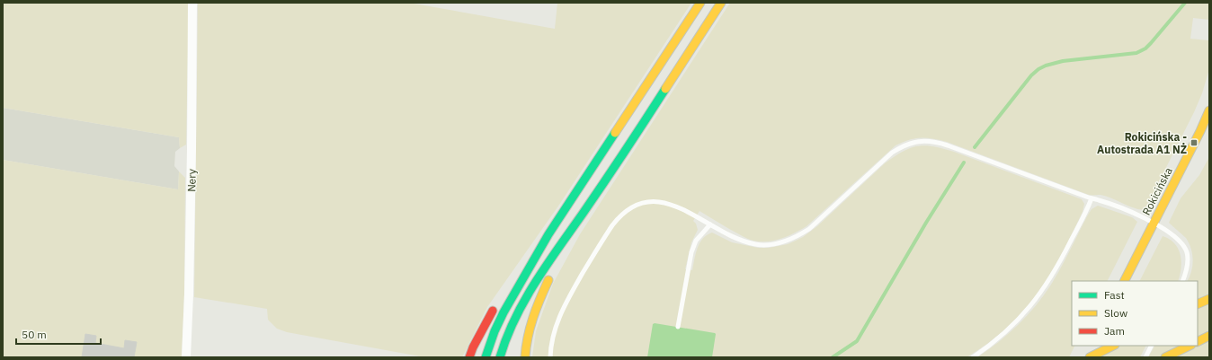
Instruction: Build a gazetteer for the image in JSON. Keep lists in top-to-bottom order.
{
  "streets": {
    "main road": ["Rokicińska"],
    "street": ["Nery"]
  },
  "places": {
    "transit": ["Rokicińska - Autostrada A1 NŻ"]
  },
  "legend": ["Fast", "Slow", "Jam"],
  "scale_bar": "50 m"
}
